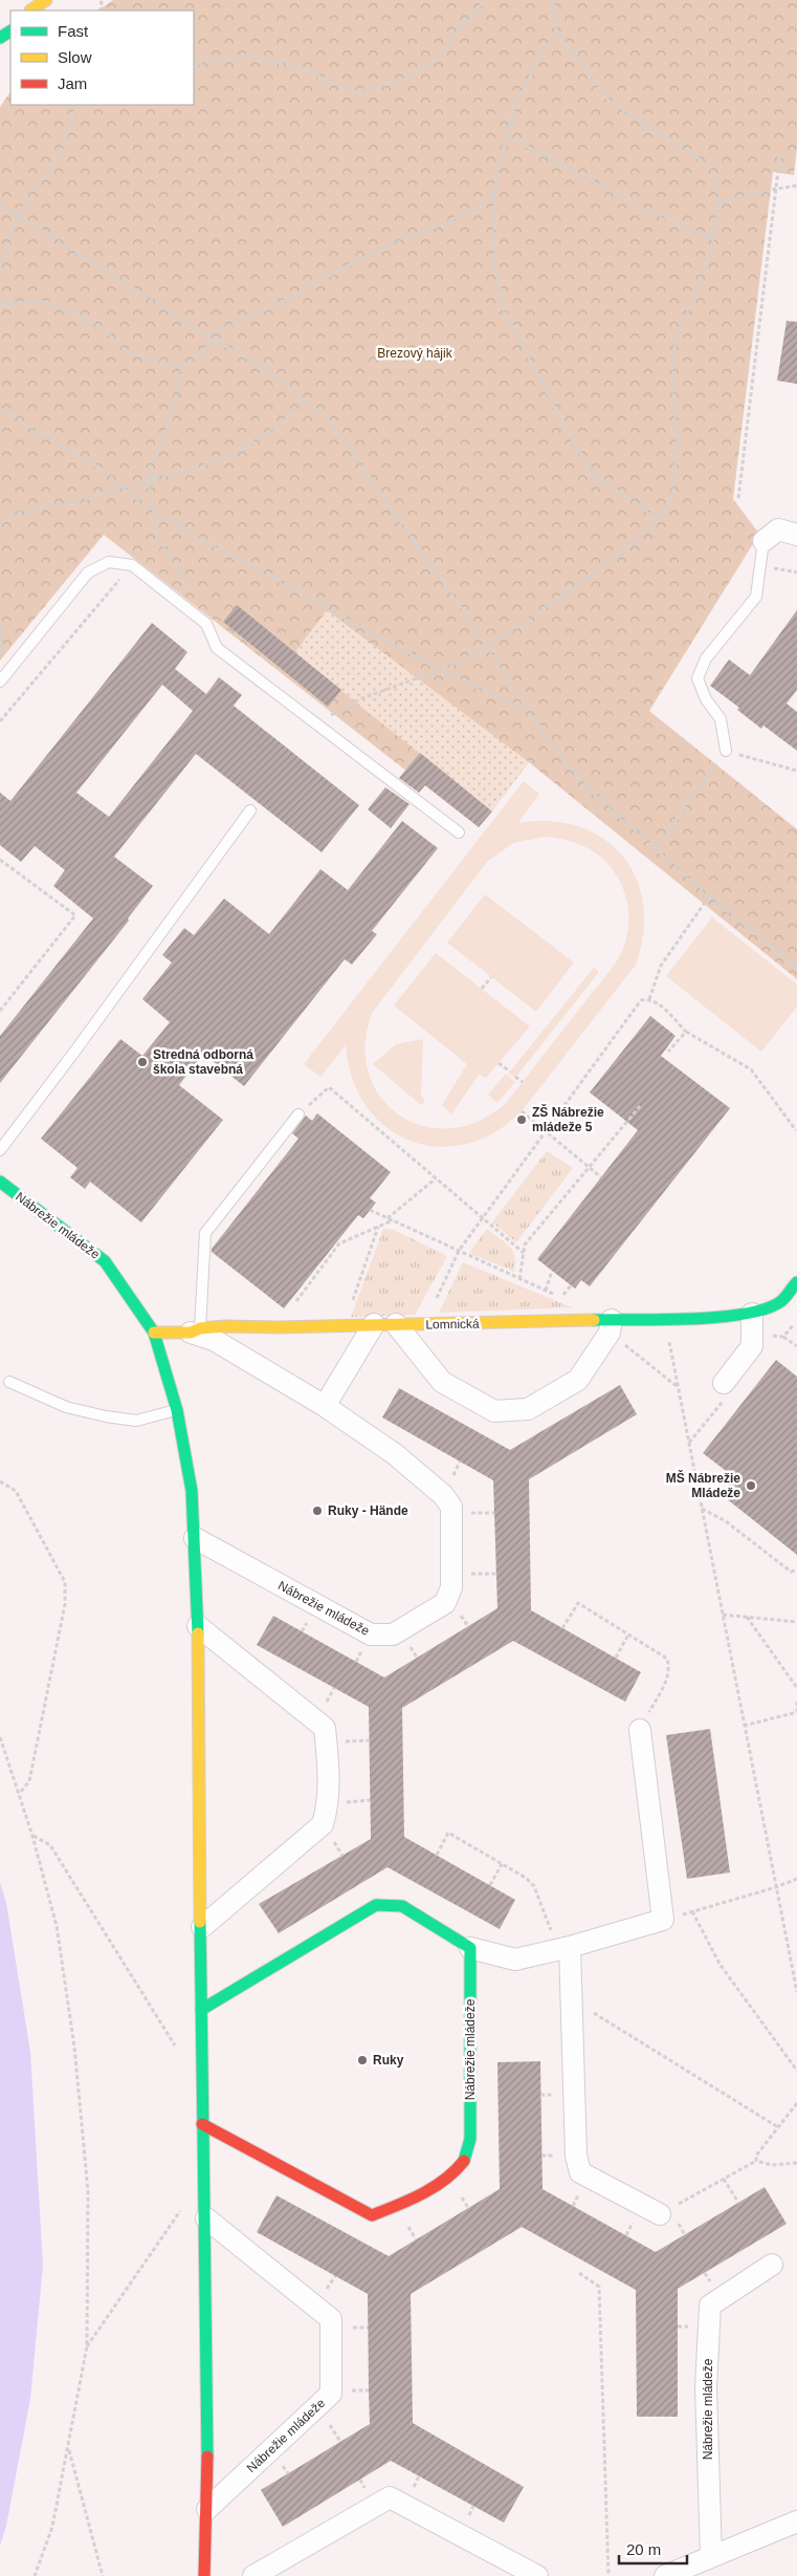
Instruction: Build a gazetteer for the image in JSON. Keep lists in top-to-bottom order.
{
  "streets": {
    "street": ["Nábrežie mládeže", "Lomnická"]
  },
  "crossings": [
    ["Nábrežie mládeže", "Lomnická"]
  ],
  "parks": ["Brezový hájik"],
  "places": [
    "Stredná odborná škola stavebná",
    "ZŠ Nábrežie mládeže 5",
    "MŠ Nábrežie Mládeže",
    "Ruky - Hände",
    "Ruky"
  ],
  "legend": ["Fast", "Slow", "Jam"],
  "scale_bar": "20 m"
}
